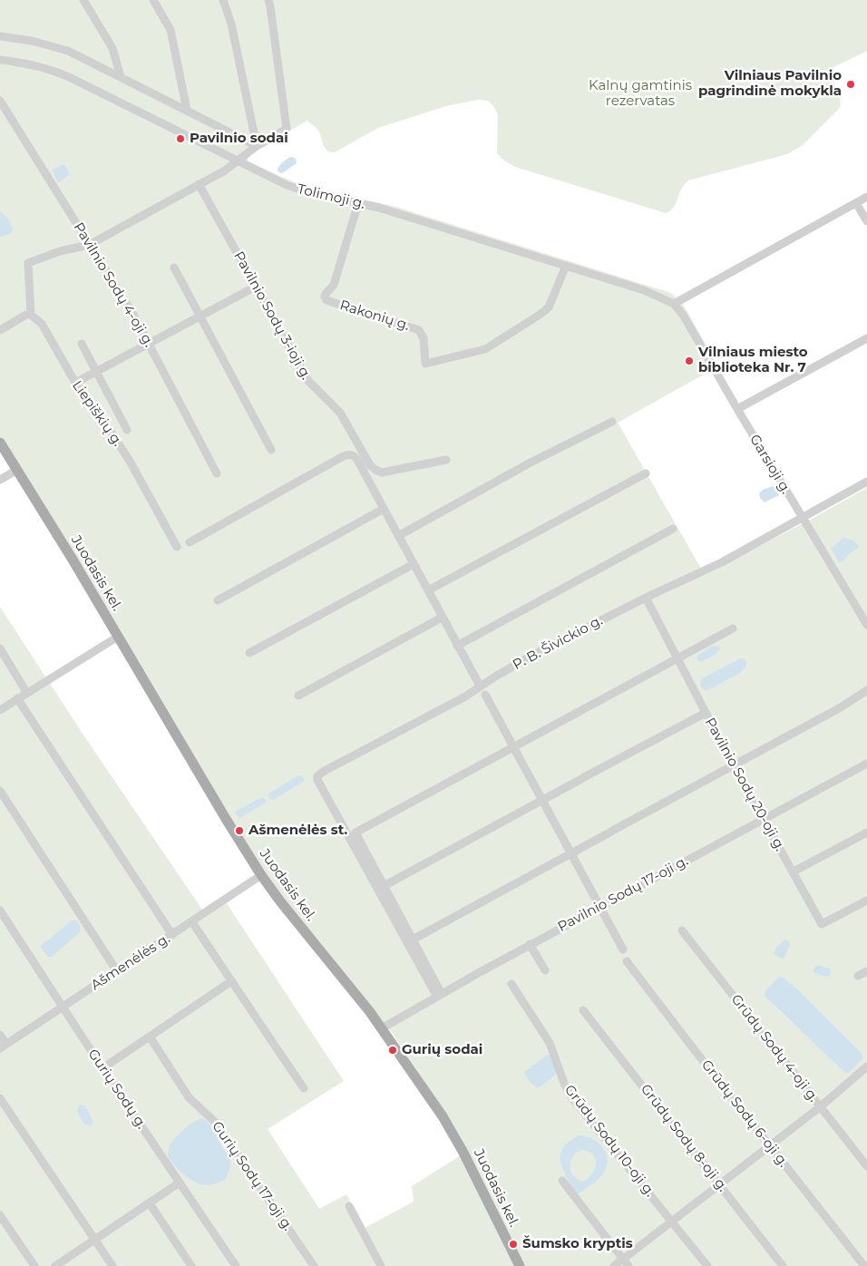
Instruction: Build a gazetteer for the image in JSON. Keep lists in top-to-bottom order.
{
  "streets": {
    "main road": ["Juodasis kel."],
    "street": [
      "Tolimoji g.",
      "Pavilnio Sodų 4-oji g.",
      "Pavilnio Sodų 3-ioji g.",
      "Rakonių g.",
      "Liepiškių g.",
      "Garsioji g.",
      "P. B. Šivickio g.",
      "Pavilnio Sodų 20-oji g.",
      "Pavilnio Sodų 17-oji g.",
      "Ašmenėlės g.",
      "Grūdų Sodų 4-oji g.",
      "Gurių Sodų g.",
      "Grūdų Sodų 6-oji g.",
      "Grūdų Sodų 8-oji g.",
      "Grūdų Sodų 10-oji g.",
      "Gurių Sodų 17-oji g."
    ]
  },
  "crossings": [
    ["Tolimoji g.", "Rakonių g."],
    ["Tolimoji g.", "Garsioji g."],
    ["Garsioji g.", "P. B. Šivickio g."],
    ["Juodasis kel.", "Pavilnio Sodų 17-oji g."],
    ["Juodasis kel.", "Ašmenėlės g."],
    ["P. B. Šivickio g.", "Pavilnio Sodų 20-oji g."],
    ["P. B. Šivickio g.", "Pavilnio Sodų 17-oji g."],
    ["Pavilnio Sodų 20-oji g.", "Pavilnio Sodų 17-oji g."],
    ["Ašmenėlės g.", "Gurių Sodų g."]
  ],
  "parks": ["Kalnų gamtinis rezervatas"],
  "places": [
    "Vilniaus Pavilnio pagrindinė mokykla",
    "Pavilnio sodai",
    "Vilniaus miesto biblioteka Nr. 7",
    "Ašmenėlės st.",
    "Gurių sodai",
    "Šumsko kryptis"
  ]
}
